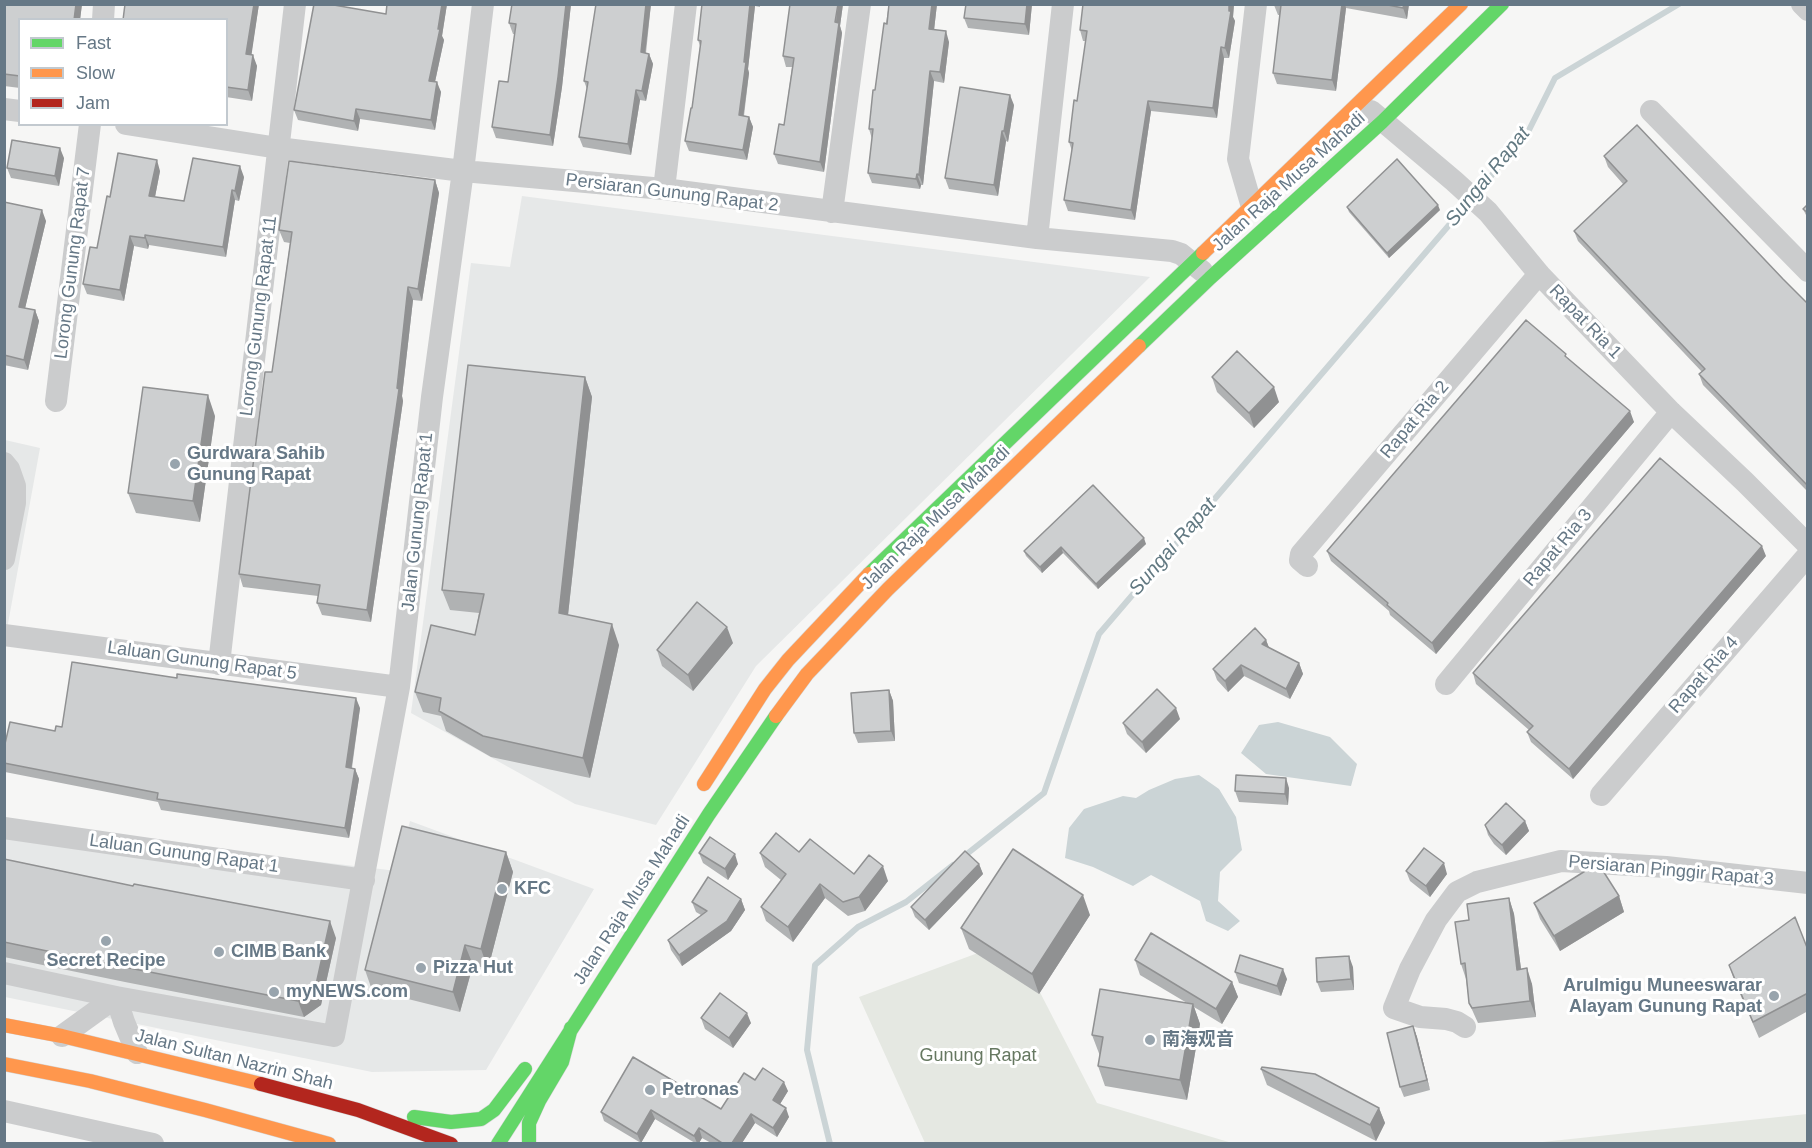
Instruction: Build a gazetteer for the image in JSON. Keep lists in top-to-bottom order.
{
  "streets": {
    "main road": ["Jalan Raja Musa Mahadi", "Jalan Sultan Nazrin Shah"],
    "street": [
      "Persiaran Gunung Rapat 2",
      "Lorong Gunung Rapat 7",
      "Lorong Gunung Rapat 11",
      "Rapat Ria 1",
      "Rapat Ria 2",
      "Jalan Gunung Rapat 1",
      "Rapat Ria 3",
      "Laluan Gunung Rapat 5",
      "Rapat Ria 4",
      "Laluan Gunung Rapat 1",
      "Persiaran Pinggir Rapat 3"
    ]
  },
  "crossings": [
    ["Jalan Raja Musa Mahadi", "Persiaran Gunung Rapat 2"],
    ["Jalan Raja Musa Mahadi", "Rapat Ria 1"],
    ["Persiaran Gunung Rapat 2", "Lorong Gunung Rapat 11"],
    ["Persiaran Gunung Rapat 2", "Jalan Gunung Rapat 1"],
    ["Lorong Gunung Rapat 11", "Laluan Gunung Rapat 5"],
    ["Rapat Ria 1", "Rapat Ria 2"],
    ["Rapat Ria 1", "Rapat Ria 3"],
    ["Jalan Gunung Rapat 1", "Laluan Gunung Rapat 5"],
    ["Jalan Gunung Rapat 1", "Laluan Gunung Rapat 1"]
  ],
  "water": ["Sungai Rapat"],
  "parks": ["Gunung Rapat"],
  "places": [
    "Gurdwara Sahib Gunung Rapat",
    "KFC",
    "Secret Recipe",
    "CIMB Bank",
    "Pizza Hut",
    "myNEWS.com",
    "Arulmigu Muneeswarar Alayam Gunung Rapat",
    "南海观音",
    "Petronas"
  ],
  "legend": ["Fast", "Slow", "Jam"]
}
